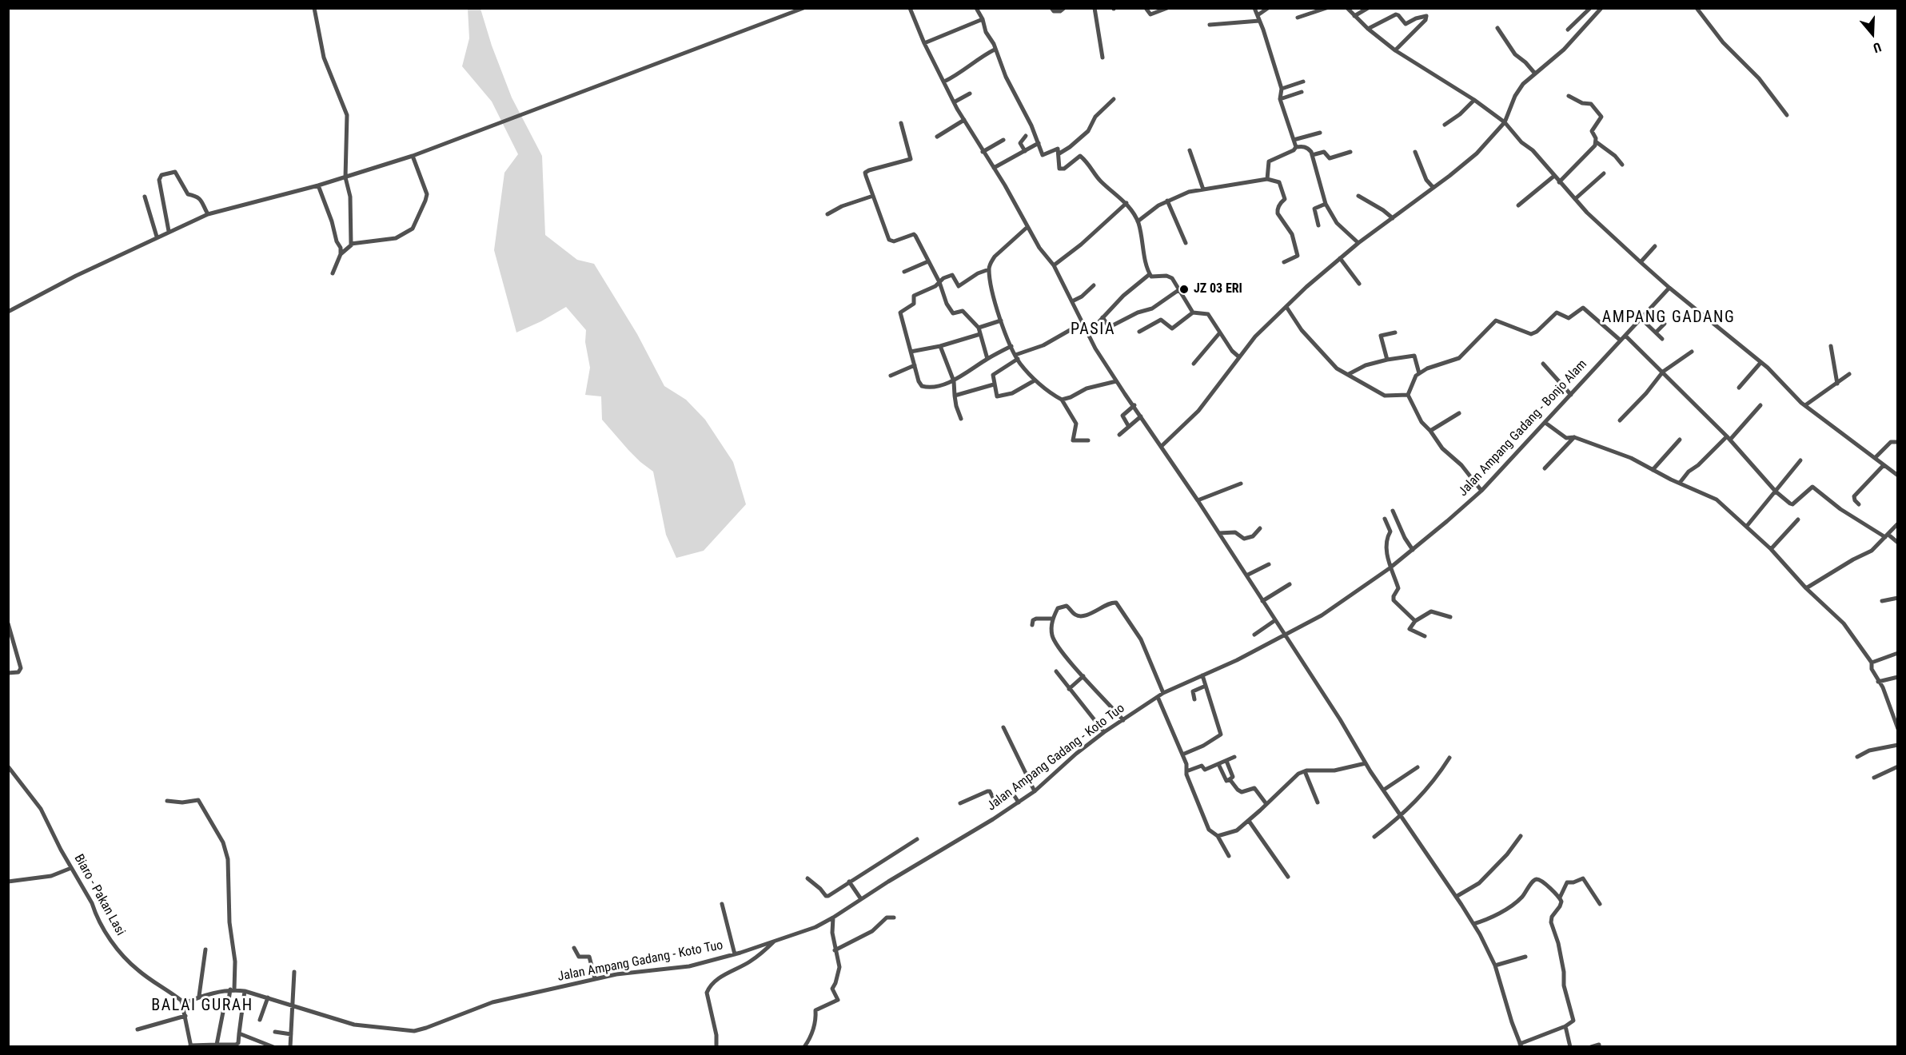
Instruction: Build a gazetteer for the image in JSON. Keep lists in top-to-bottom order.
{
  "streets": {
    "street": ["Jalan Ampang Gadang - Bonjo Alam", "Jalan Ampang Gadang - Koto Tuo", "Biaro - Pakan Lasi"]
  },
  "crossings": [
    ["Jalan Ampang Gadang - Bonjo Alam", "Jalan Ampang Gadang - Koto Tuo"],
    ["Jalan Ampang Gadang - Koto Tuo", "Biaro - Pakan Lasi"]
  ],
  "districts": ["AMPANG GADANG", "PASIA", "BALAI GURAH"],
  "places": ["JZ 03 ERI"],
  "north": "bottom"
}
